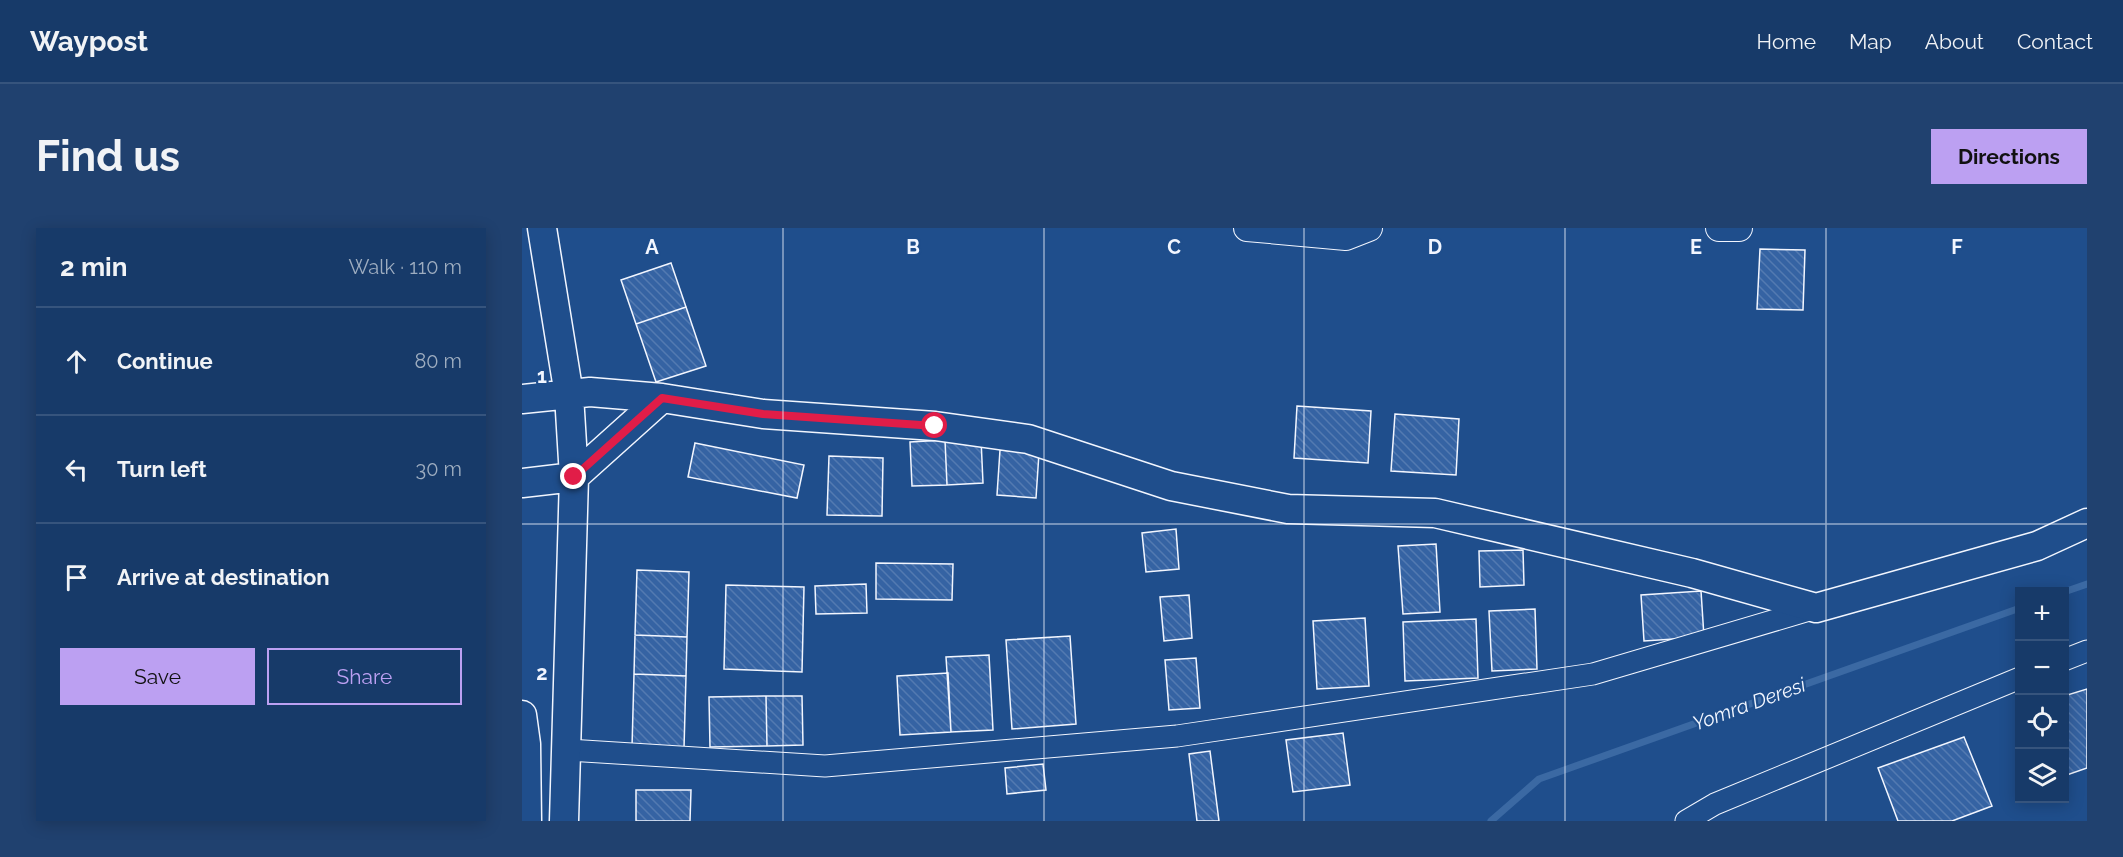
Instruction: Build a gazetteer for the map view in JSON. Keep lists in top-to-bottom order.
{
  "water": ["Yomra Deresi"],
  "page": {
    "header": "Waypost",
    "nav": [
      "Home",
      "Map",
      "About",
      "Contact"
    ],
    "buttons": [
      "Directions",
      ["Save", "Share"]
    ],
    "title": "Find us",
    "heading": ["2 min", "Walk · 110 m"],
    "list": [
      ["Continue", "80 m"],
      ["Turn left", "30 m"],
      "Arrive at destination"
    ],
    "map_buttons": ["+", "−"]
  },
  "grid": {
    "columns": [
      "A",
      "B",
      "C",
      "D",
      "E",
      "F"
    ],
    "rows": ["1", "2"]
  }
}
